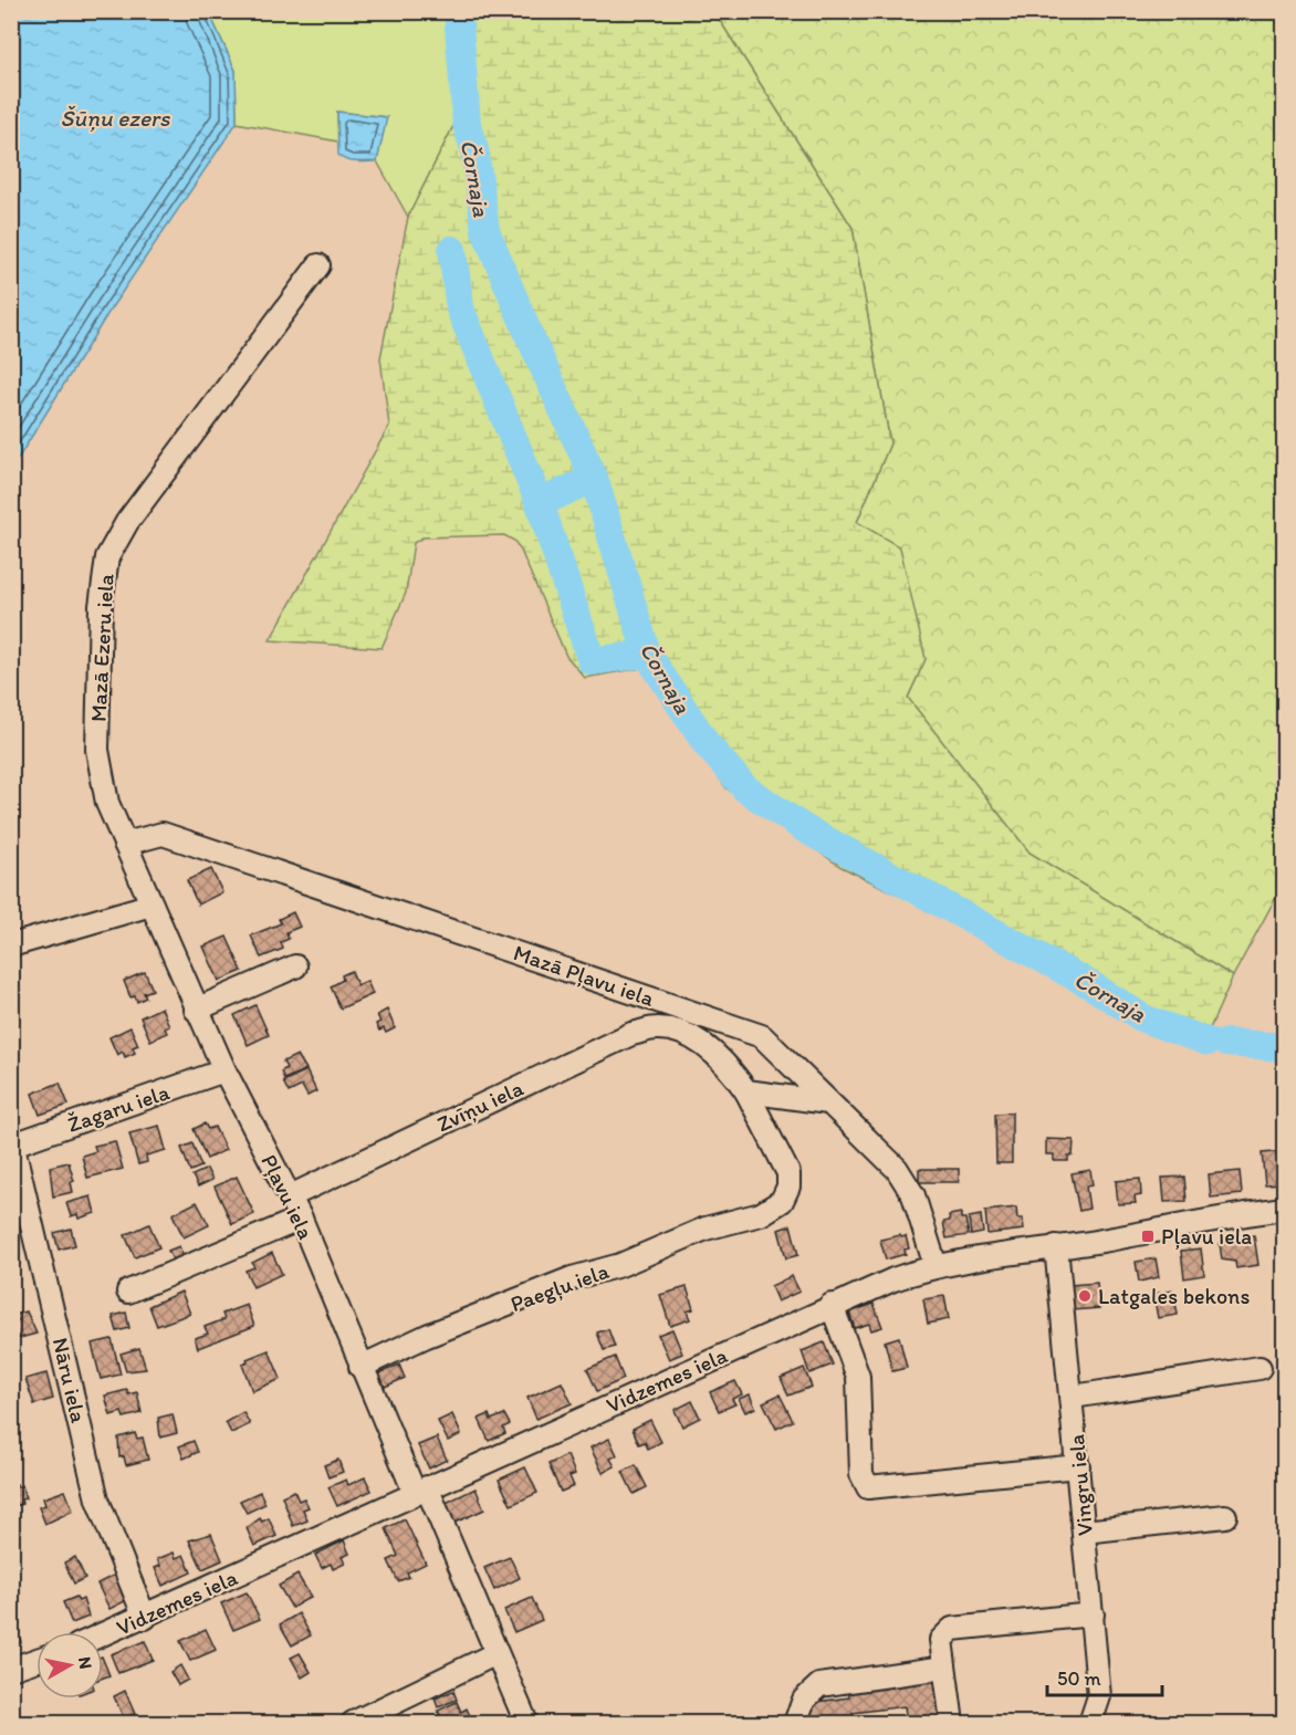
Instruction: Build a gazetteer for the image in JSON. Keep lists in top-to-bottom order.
{
  "streets": {
    "street": [
      "Mazā Ezeru iela",
      "Mazā Pļavu iela",
      "Zvīņu iela",
      "Žagaru iela",
      "Pļavu iela",
      "Paegļu iela",
      "Nāru iela",
      "Vidzemes iela",
      "Vingru iela"
    ]
  },
  "crossings": [
    ["Mazā Ezeru iela", "Mazā Pļavu iela"],
    ["Mazā Ezeru iela", "Pļavu iela"],
    ["Mazā Pļavu iela", "Vidzemes iela"],
    ["Zvīņu iela", "Pļavu iela"],
    ["Zvīņu iela", "Paegļu iela"],
    ["Žagaru iela", "Pļavu iela"],
    ["Žagaru iela", "Nāru iela"],
    ["Pļavu iela", "Paegļu iela"],
    ["Pļavu iela", "Vidzemes iela"],
    ["Nāru iela", "Vidzemes iela"],
    ["Vidzemes iela", "Vingru iela"]
  ],
  "water": ["Šūņu ezers", "Čornaja"],
  "places": {
    "transit": ["Pļavu iela"],
    "other": ["Latgales bekons"]
  },
  "scale_bar": "50 m",
  "north": "right"
}
